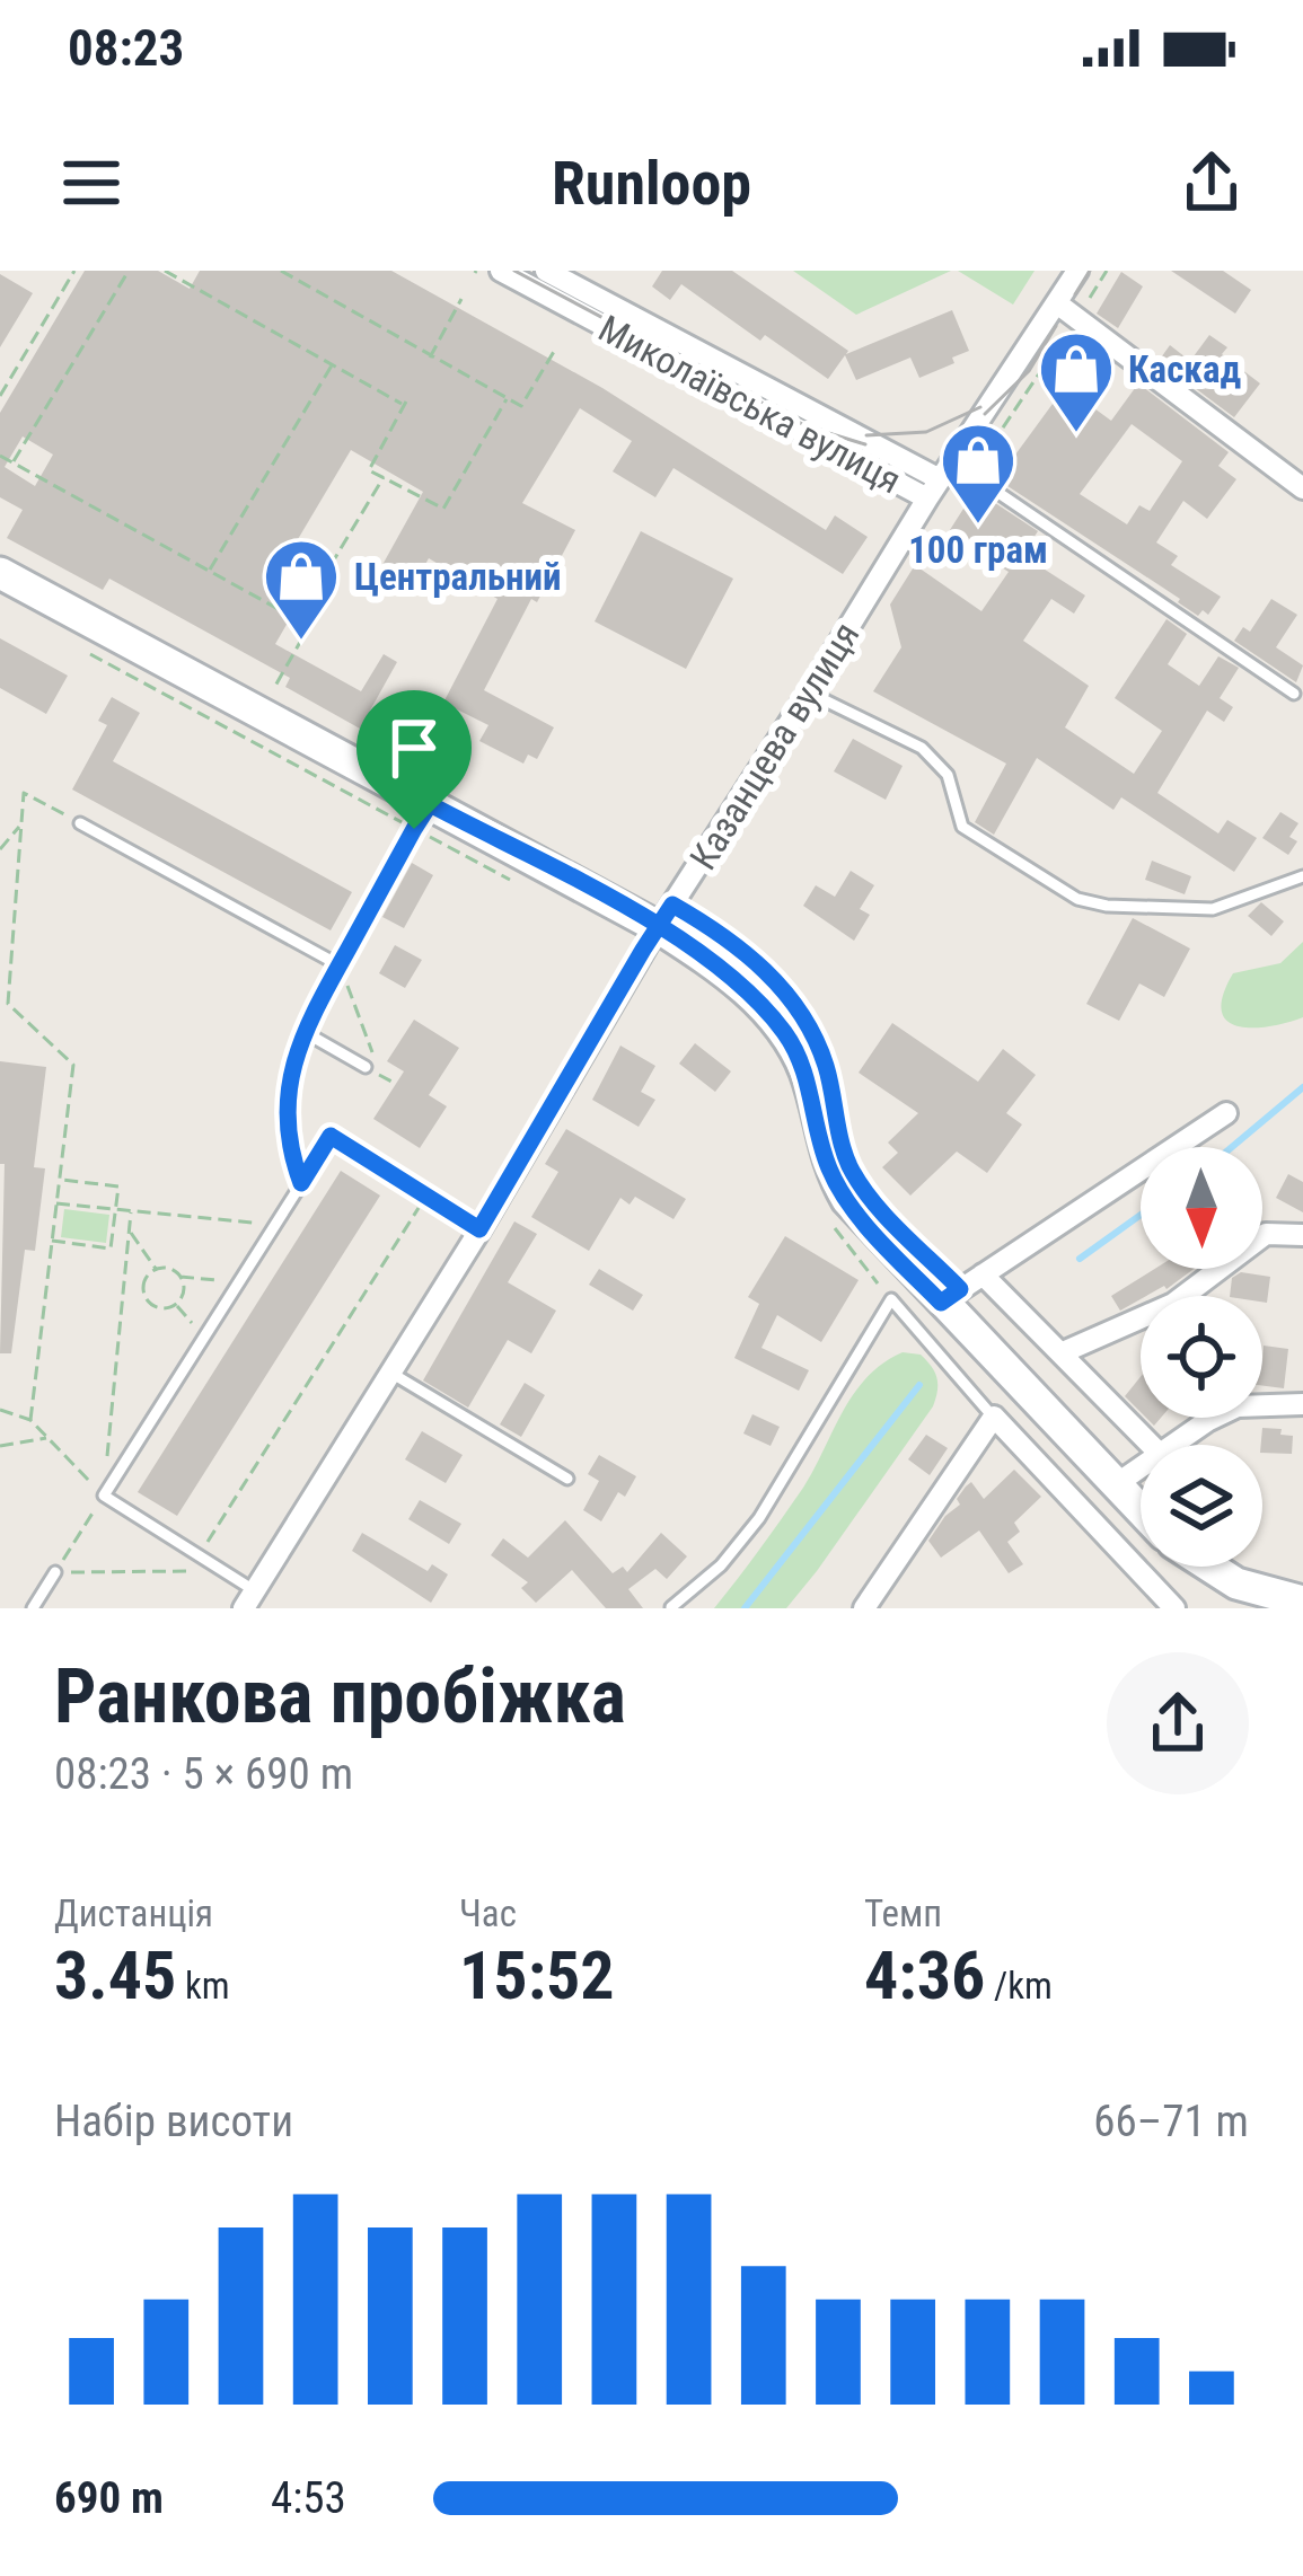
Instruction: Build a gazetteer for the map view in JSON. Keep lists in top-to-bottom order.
{
  "streets": {
    "street": ["Миколаївська вулиця", "Казанцева вулиця"]
  },
  "crossings": [
    ["Миколаївська вулиця", "Казанцева вулиця"]
  ],
  "places": {
    "shop": ["Каскад", "100 грам", "Центральний"]
  },
  "north": "bottom",
  "page": {
    "status": "08:23",
    "header": "Runloop",
    "heading": ["Ранкова пробіжка", "08:23 · 5 × 690 m"],
    "stats": [
      ["Дистанція", "3.45 km"],
      ["Час", "15:52"],
      ["Темп", "4:36 /km"]
    ],
    "chart": ["Набір висоти", "66–71 m"],
    "list": [
      {
        "name": "690 m",
        "note": "4:53"
      }
    ]
  }
}
